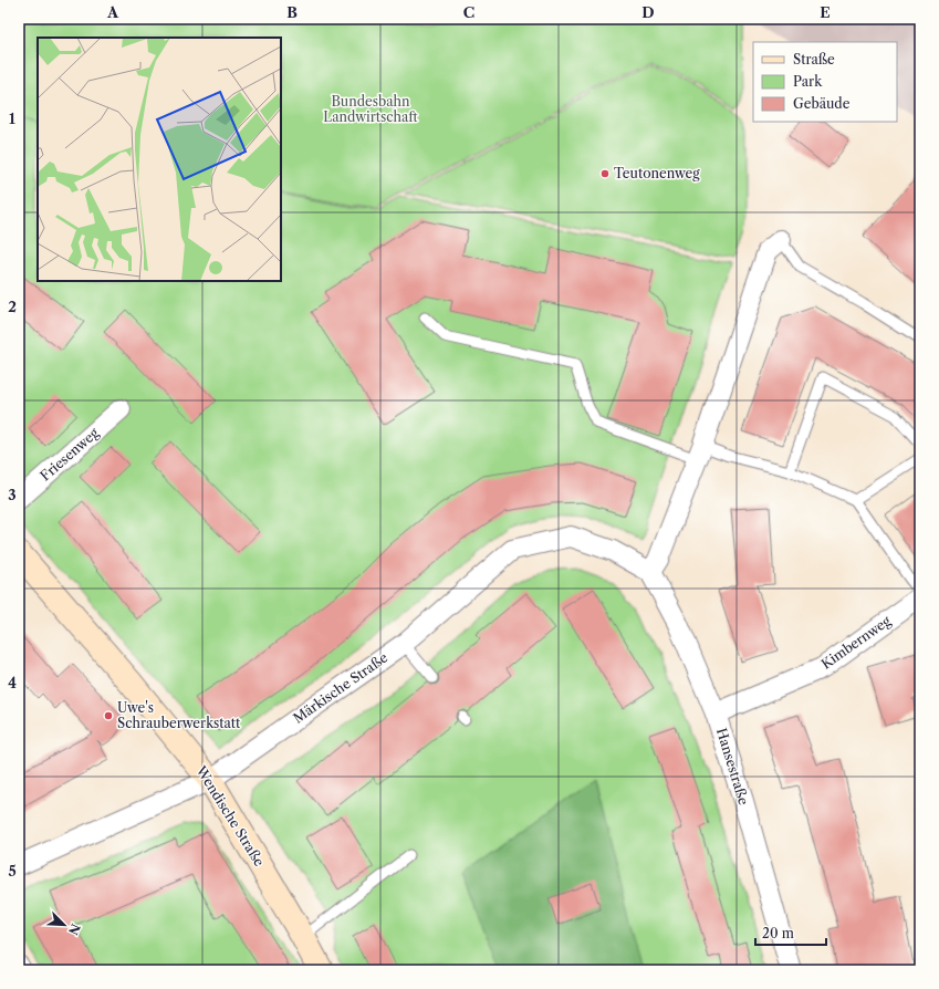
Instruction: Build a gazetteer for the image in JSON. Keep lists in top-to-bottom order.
{
  "streets": {
    "street": [
      "Friesenweg",
      "Kimbernweg",
      "Märkische Straße",
      "Hansestraße",
      "Wendische Straße"
    ]
  },
  "crossings": [
    ["Kimbernweg", "Hansestraße"],
    ["Märkische Straße", "Hansestraße"],
    ["Märkische Straße", "Wendische Straße"]
  ],
  "parks": ["Bundesbahn Landwirtschaft"],
  "places": ["Teutonenweg", "Uwe's Schrauberwerkstatt"],
  "legend": ["Straße", "Park", "Gebäude"],
  "scale_bar": "20 m",
  "north": "bottom right",
  "grid": {
    "columns": [
      "A",
      "B",
      "C",
      "D",
      "E"
    ],
    "rows": [
      "1",
      "2",
      "3",
      "4",
      "5"
    ]
  }
}
